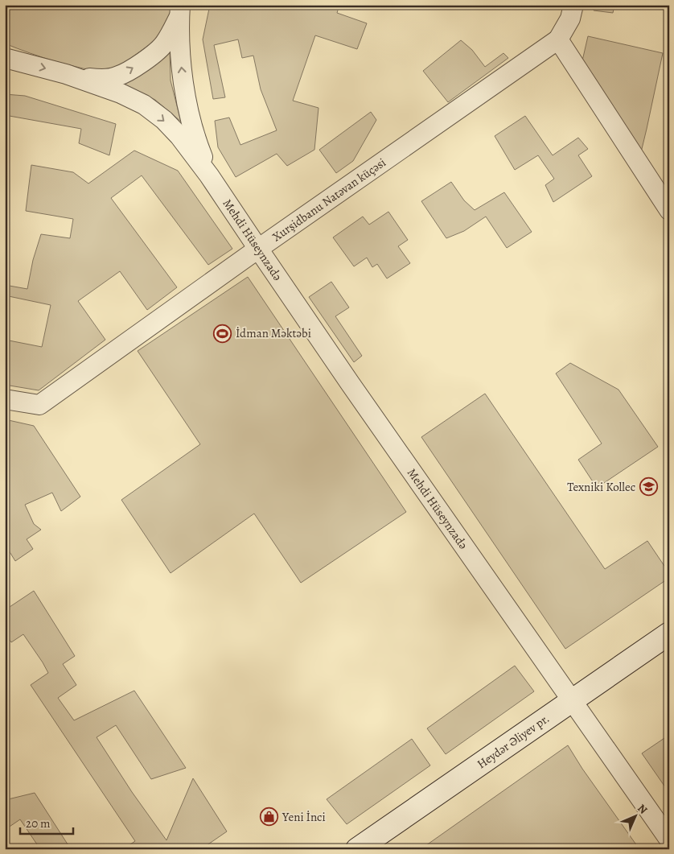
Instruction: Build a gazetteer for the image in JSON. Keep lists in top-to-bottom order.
{
  "streets": {
    "main road": ["Heydər Əliyev pr."],
    "street": ["Xurşidbanu Natəvan küçəsi", "Mehdi Hüseynzadə"]
  },
  "crossings": [
    ["Xurşidbanu Natəvan küçəsi", "Mehdi Hüseynzadə"],
    ["Mehdi Hüseynzadə", "Heydər Əliyev pr."]
  ],
  "places": {
    "sports": ["İdman Məktəbi"],
    "school or university": ["Texniki Kollec"],
    "shop": ["Yeni İnci"]
  },
  "scale_bar": "20 m",
  "north": "top right"
}
